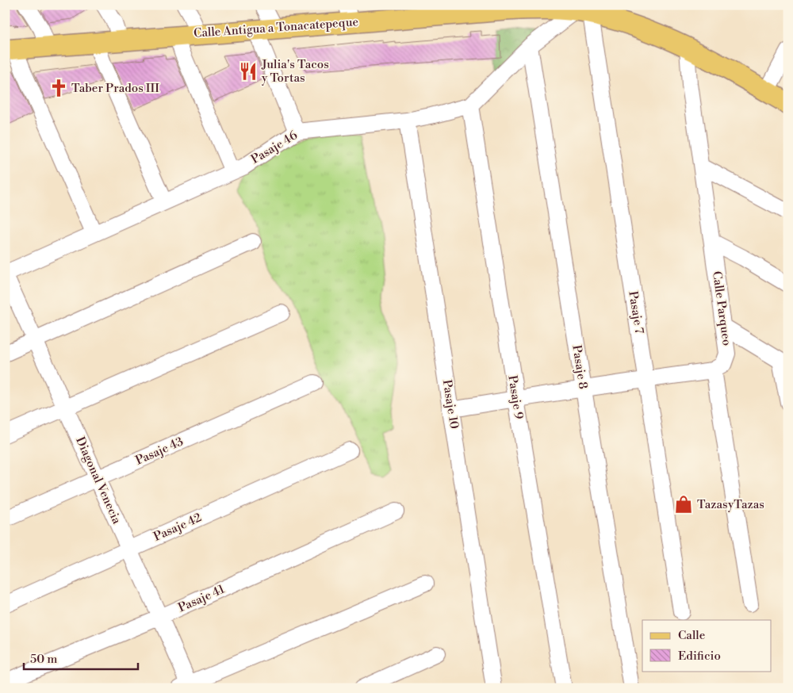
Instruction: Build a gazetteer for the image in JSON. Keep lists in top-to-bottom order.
{
  "streets": {
    "main road": ["Calle Antigua a Tonacatepeque"],
    "street": [
      "Pasaje 46",
      "Calle Parqueo",
      "Pasaje 7",
      "Pasaje 8",
      "Pasaje 9",
      "Pasaje 10",
      "Pasaje 43",
      "Diagonal Venecia",
      "Pasaje 42",
      "Pasaje 41"
    ]
  },
  "crossings": [
    ["Calle Antigua a Tonacatepeque", "Calle Parqueo"],
    ["Calle Antigua a Tonacatepeque", "Pasaje 7"],
    ["Pasaje 46", "Pasaje 9"],
    ["Pasaje 46", "Pasaje 10"],
    ["Pasaje 46", "Diagonal Venecia"],
    ["Pasaje 43", "Diagonal Venecia"],
    ["Diagonal Venecia", "Pasaje 42"],
    ["Diagonal Venecia", "Pasaje 41"]
  ],
  "places": {
    "restaurant": ["Julia's Tacos y Tortas"],
    "church": ["Taber Prados III"],
    "shop": ["TazasyTazas"]
  },
  "legend": ["Calle", "Edificio"],
  "scale_bar": "50 m"
}
